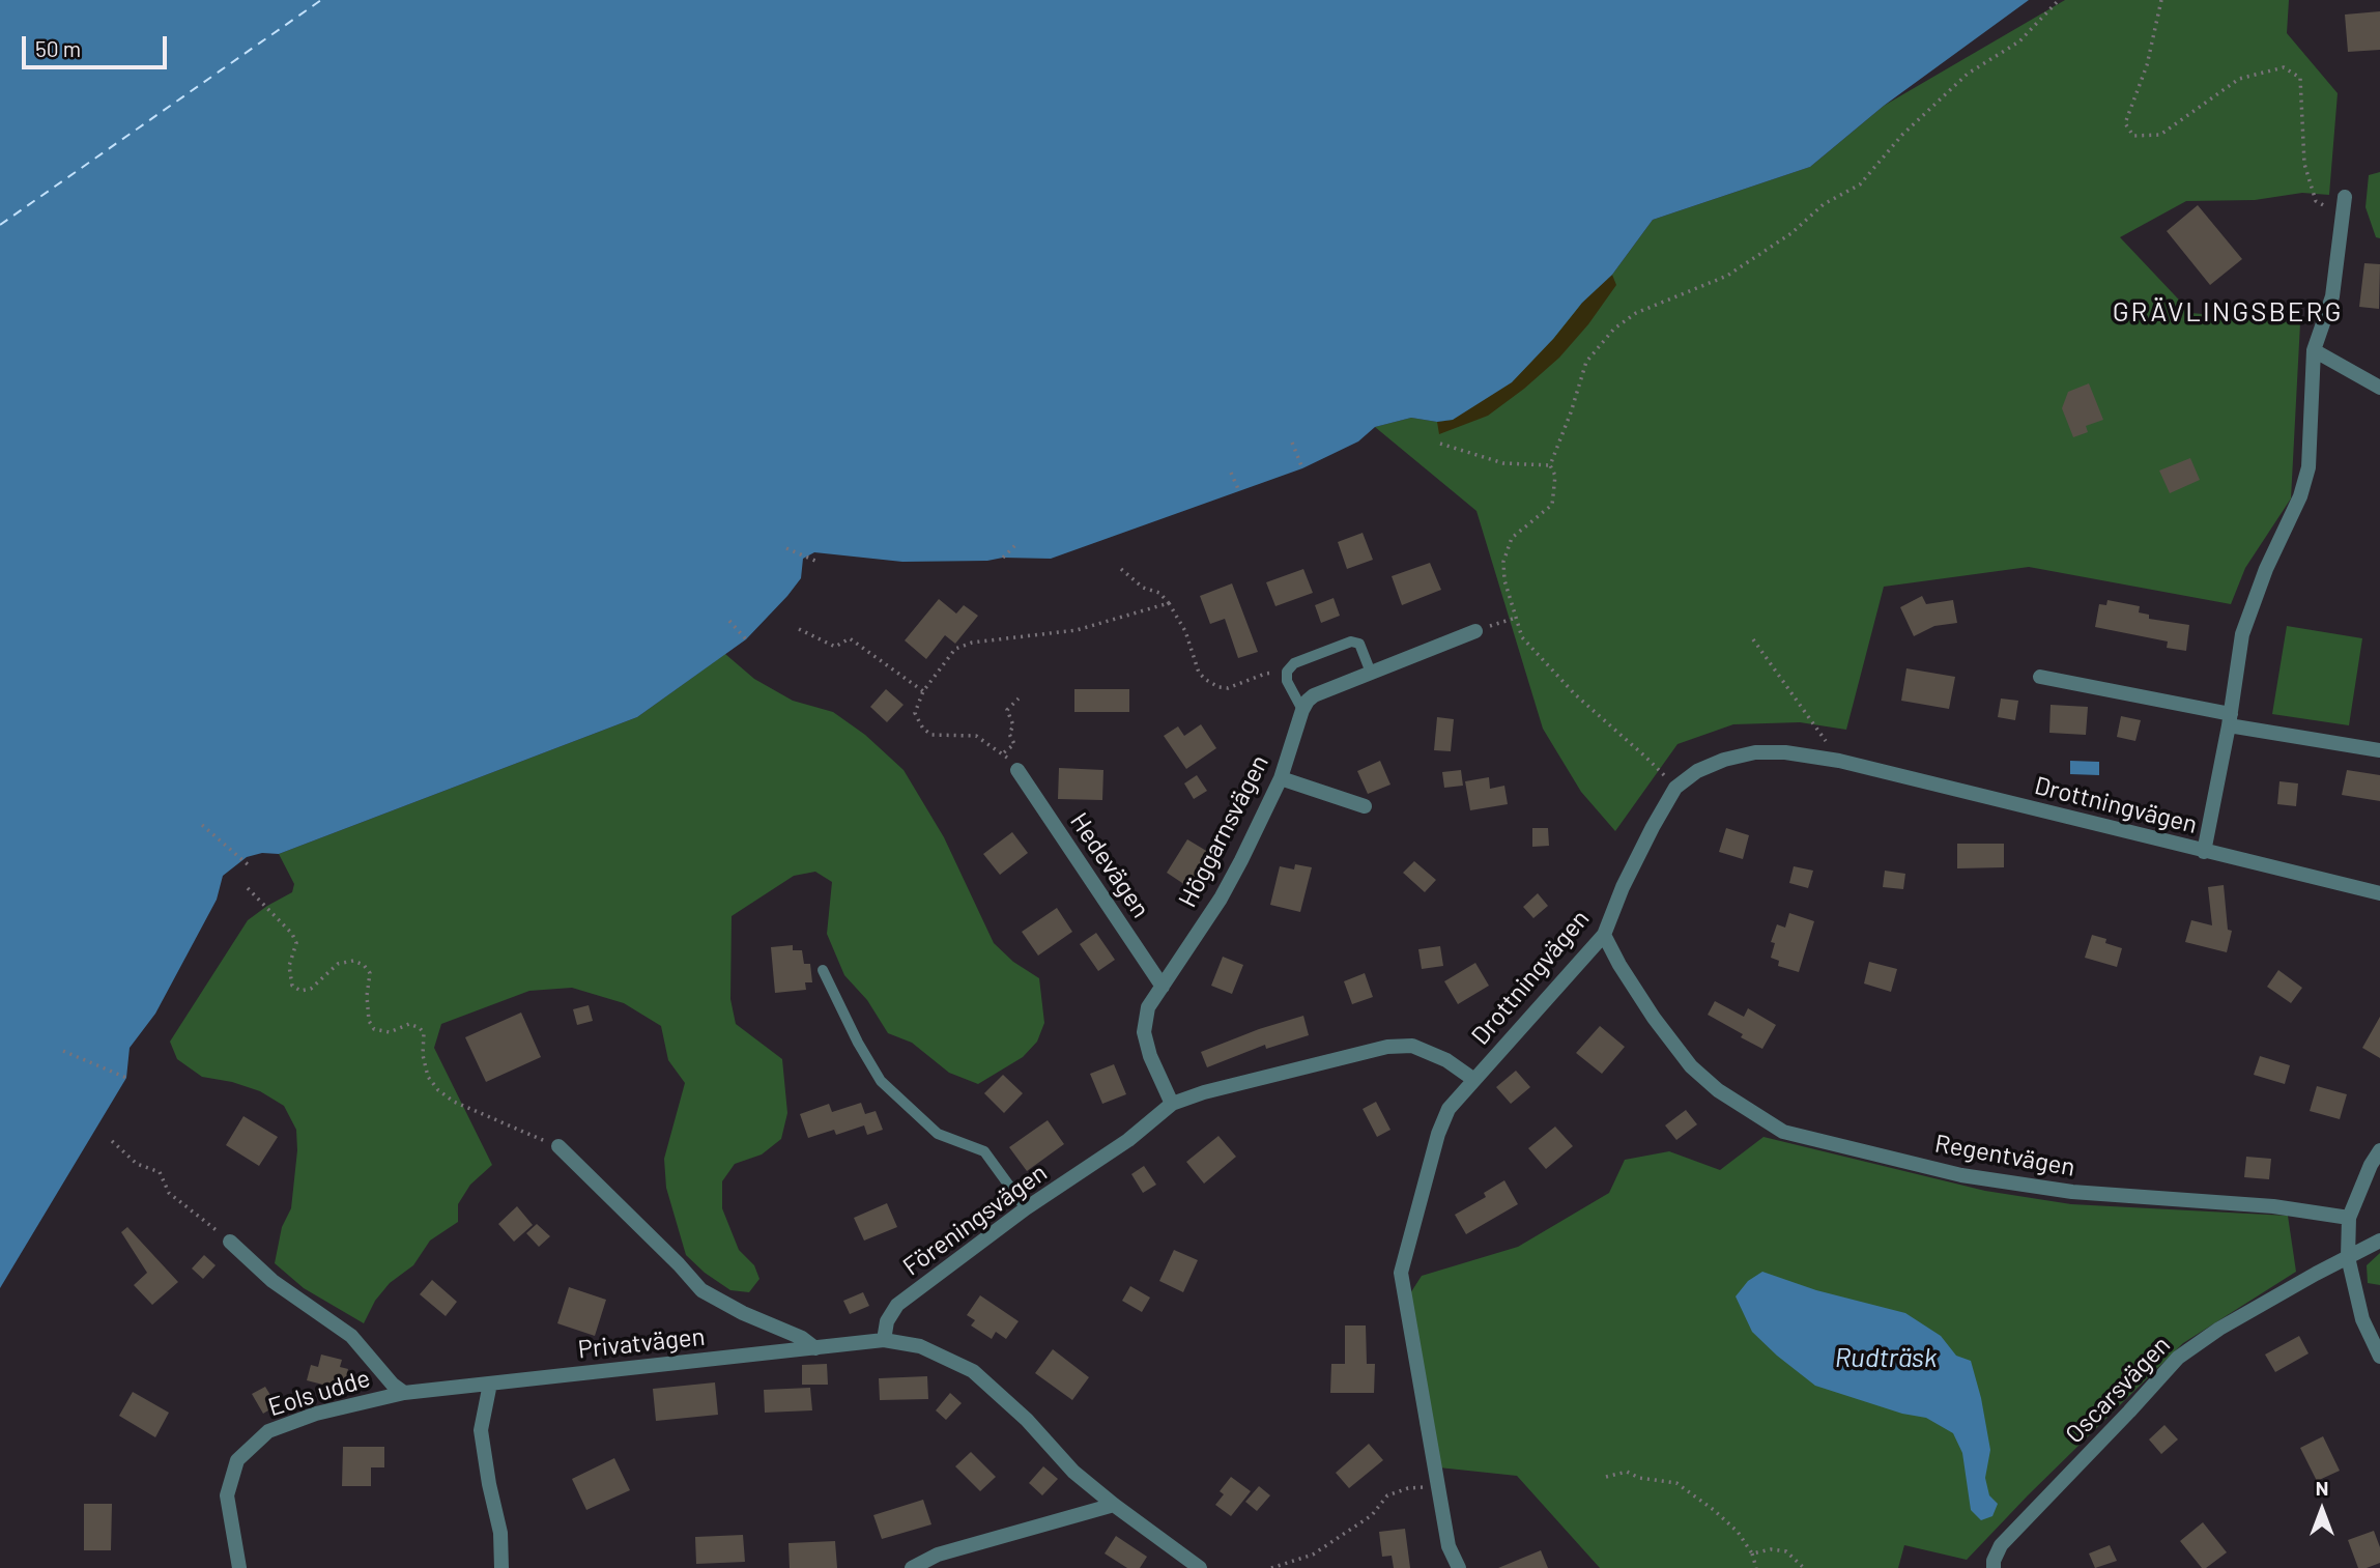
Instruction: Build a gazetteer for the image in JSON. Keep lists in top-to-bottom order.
{
  "streets": {
    "street": [
      "Drottningvägen",
      "Höggarnsvägen",
      "Hedevägen",
      "Regentvägen",
      "Föreningsvägen",
      "Privatvägen",
      "Oscarsvägen",
      "Eols udde"
    ]
  },
  "crossings": [
    ["Drottningvägen", "Regentvägen"],
    ["Drottningvägen", "Föreningsvägen"],
    ["Höggarnsvägen", "Hedevägen"],
    ["Höggarnsvägen", "Föreningsvägen"],
    ["Föreningsvägen", "Privatvägen"],
    ["Privatvägen", "Eols udde"]
  ],
  "districts": ["GRÄVLINGSBERG"],
  "water": ["Rudträsk"],
  "scale_bar": "50 m",
  "north": "top"
}
